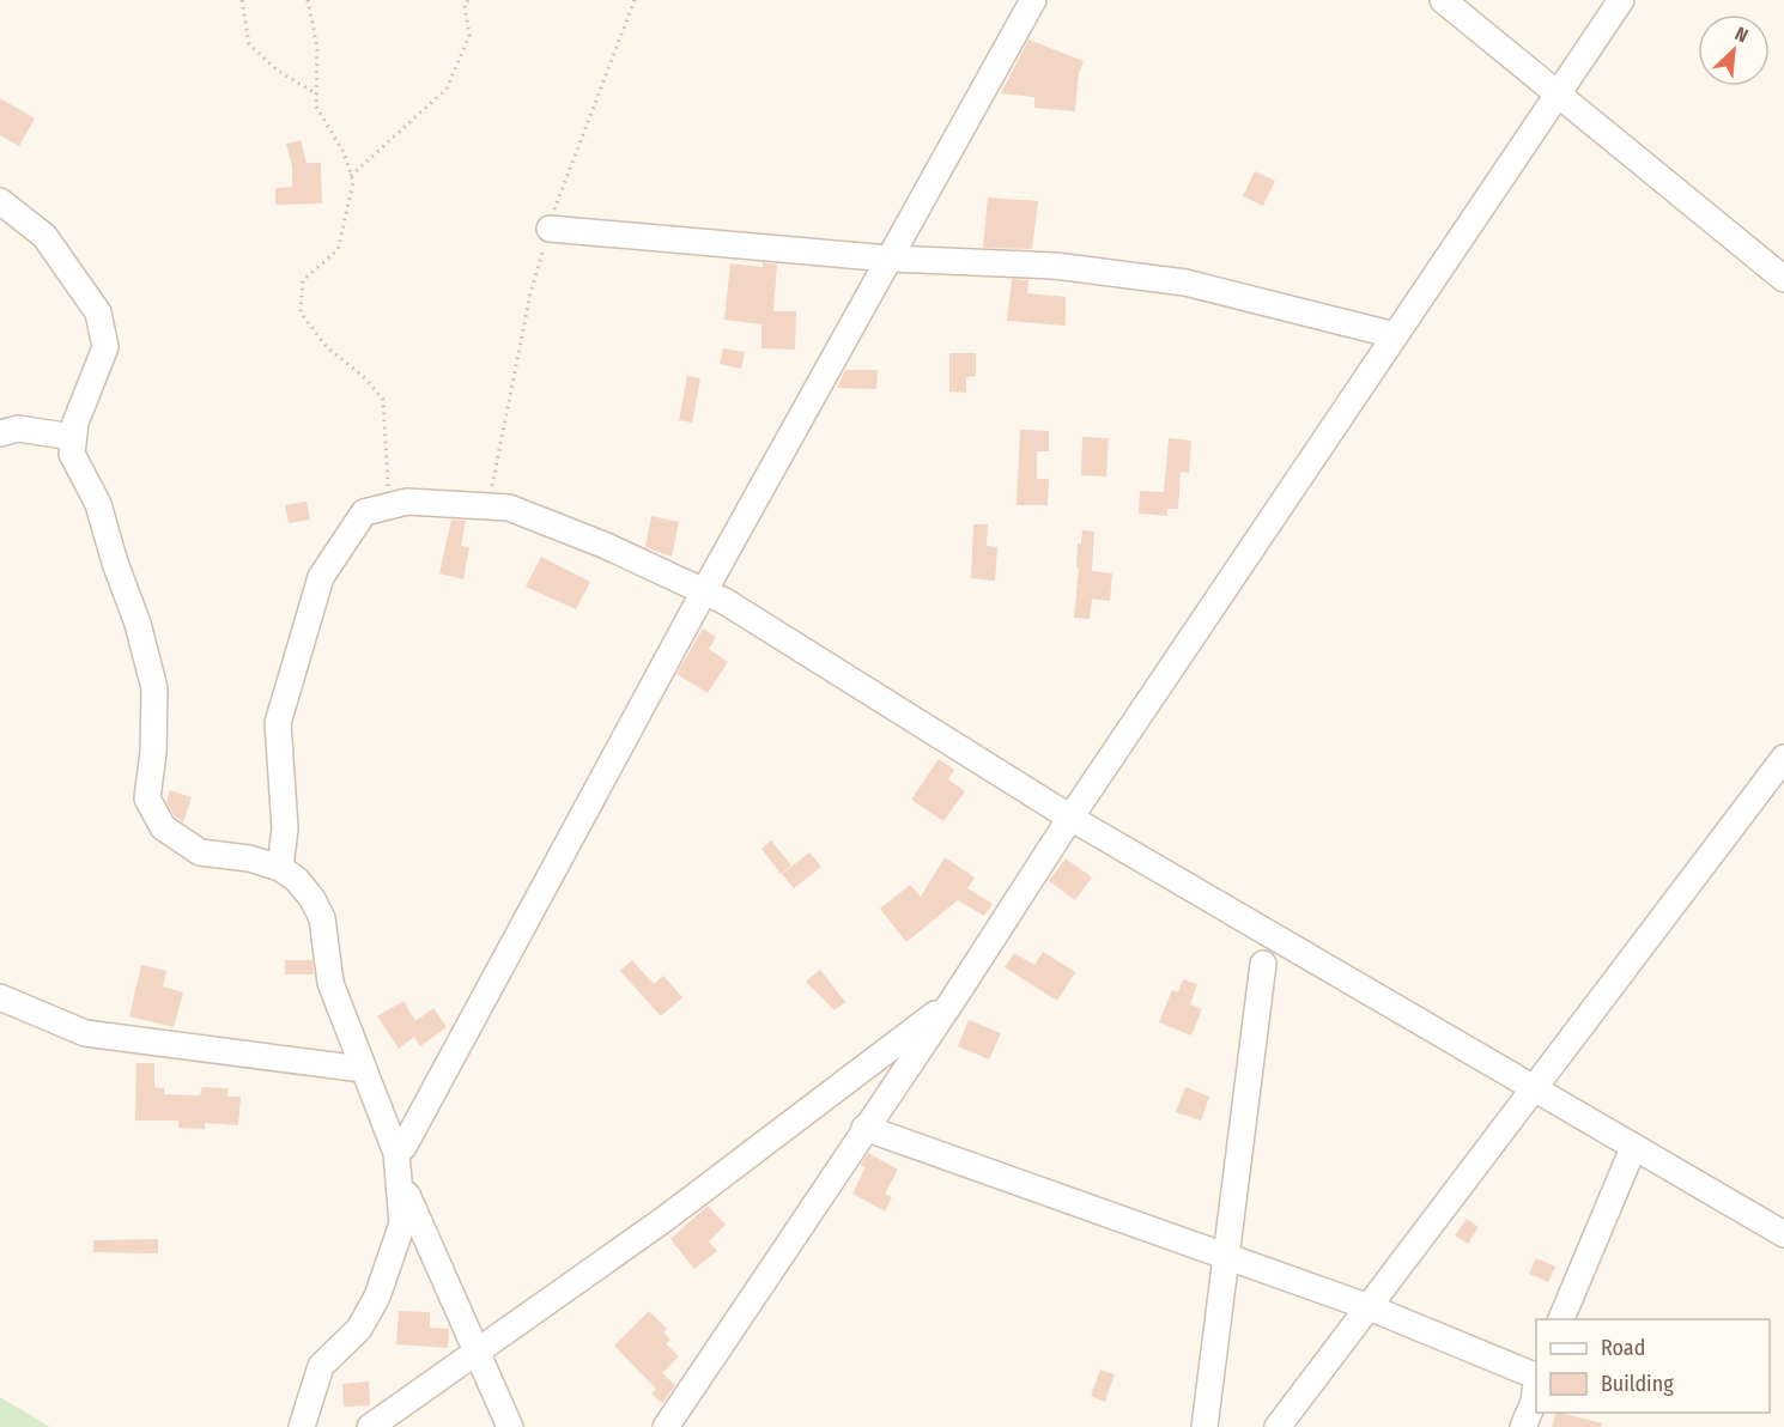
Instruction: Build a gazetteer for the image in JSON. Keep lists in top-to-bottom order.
{
  "legend": ["Road", "Building"],
  "north": "top right"
}
